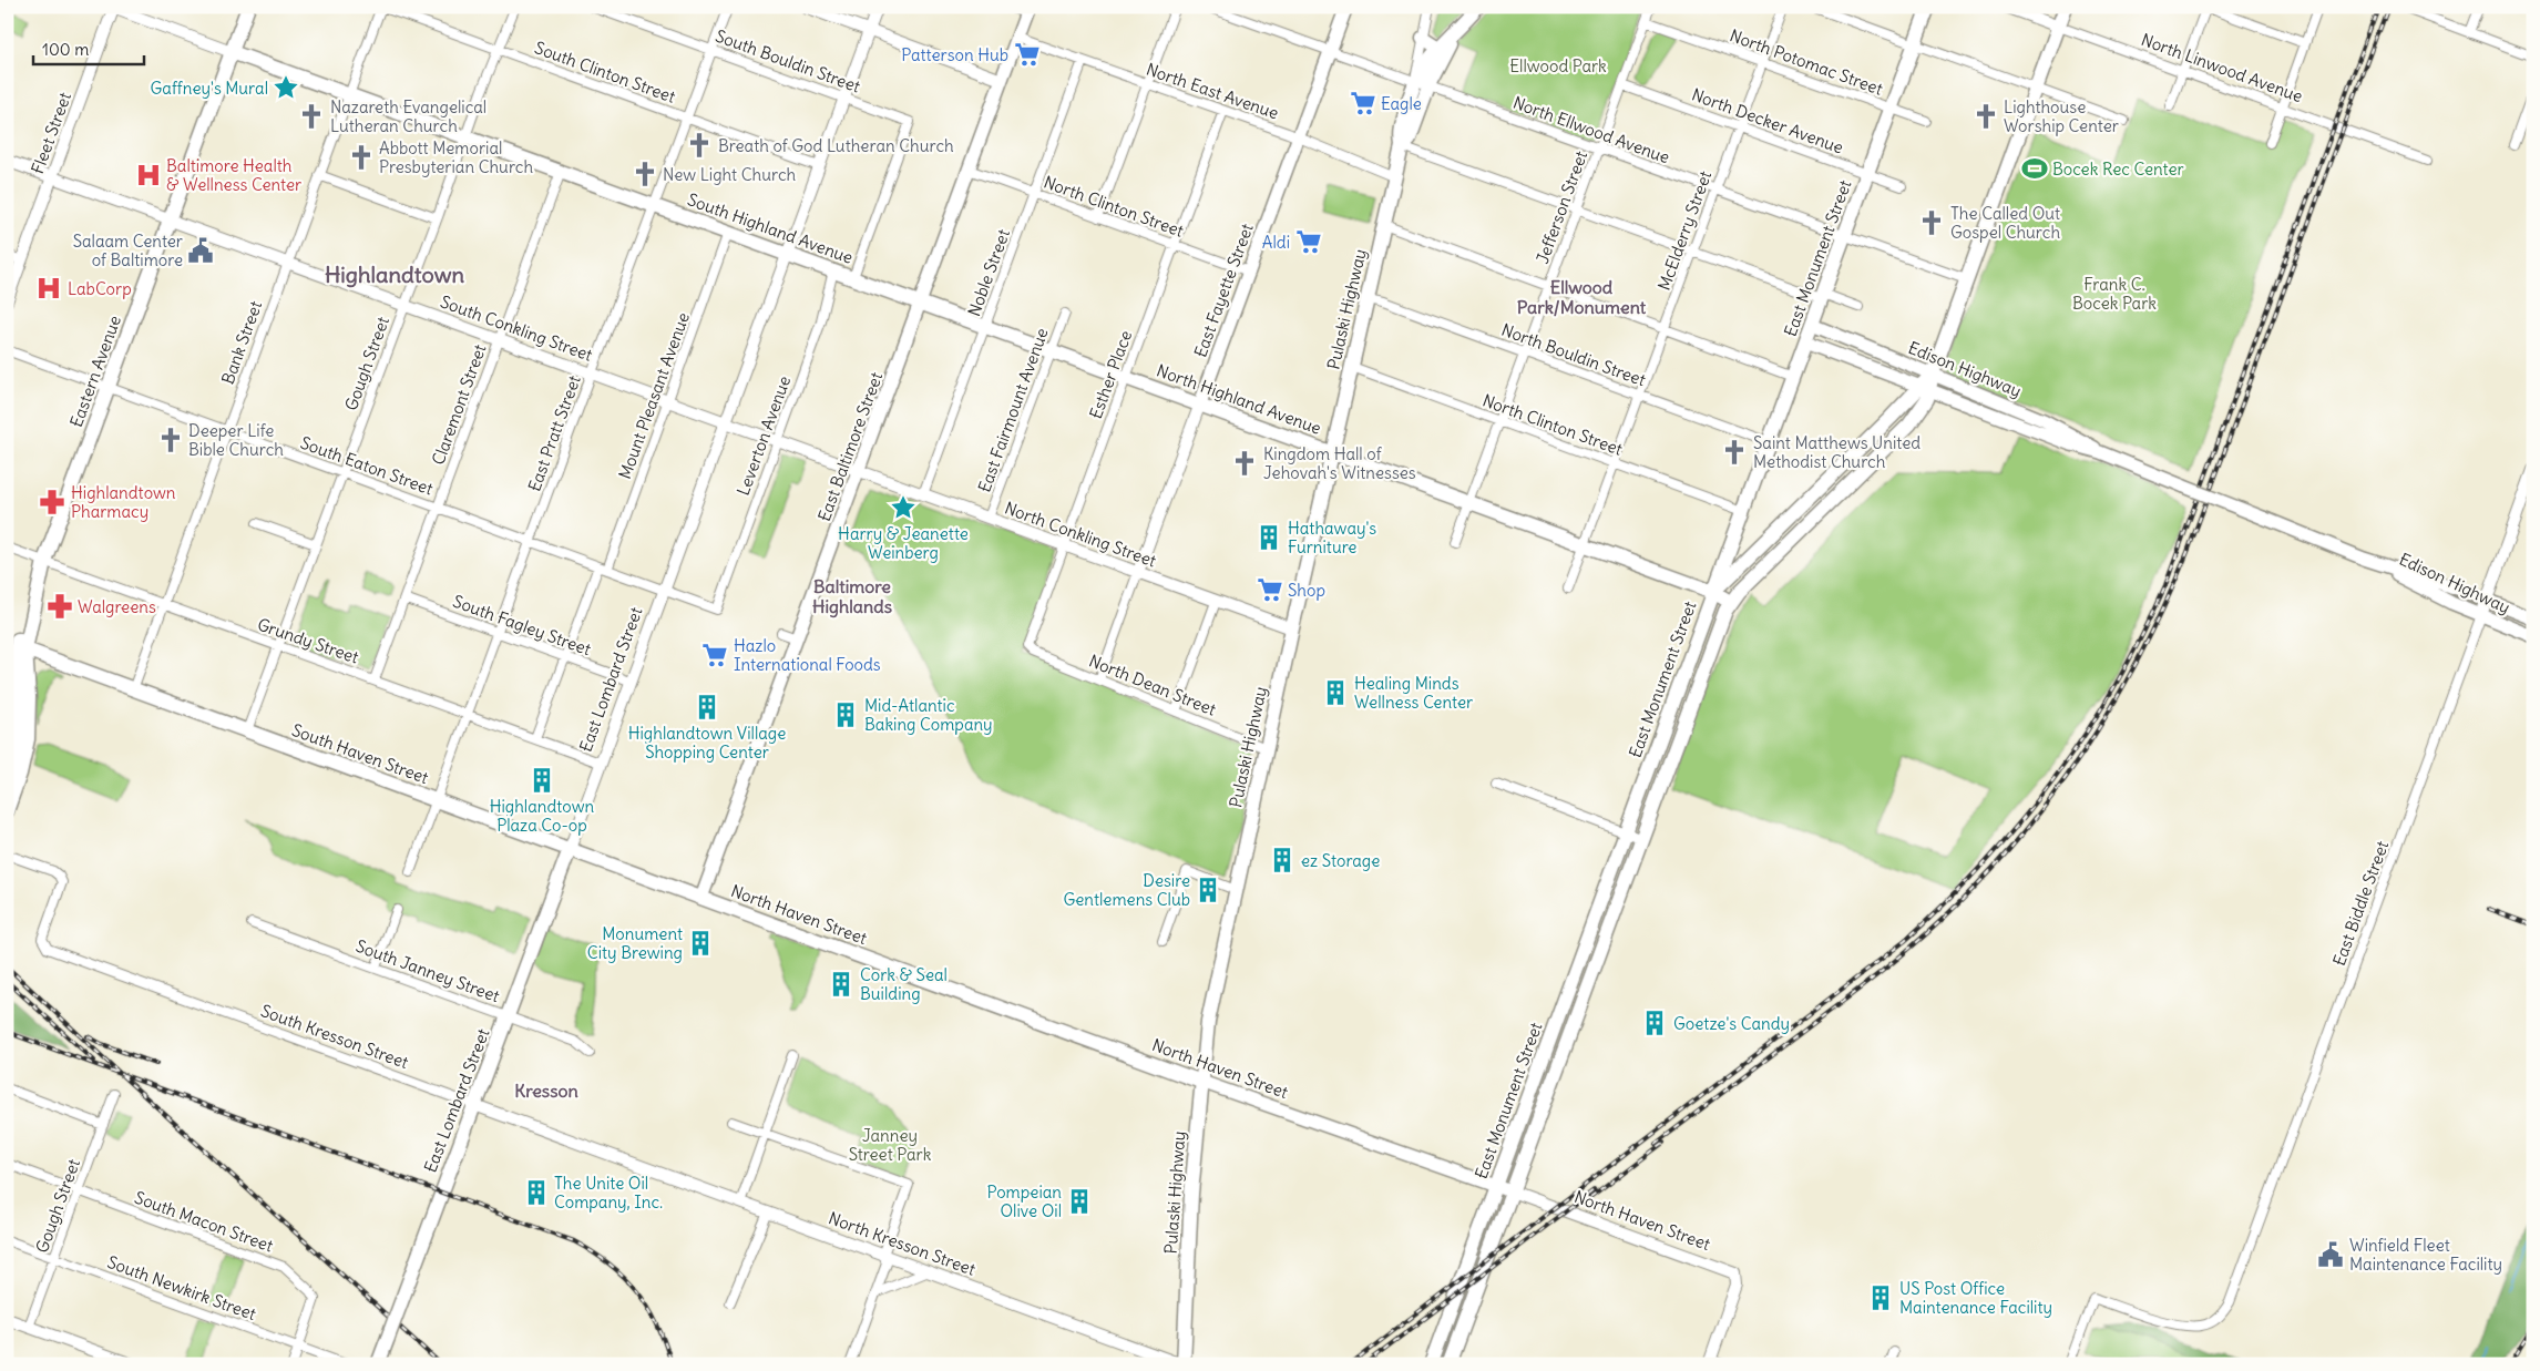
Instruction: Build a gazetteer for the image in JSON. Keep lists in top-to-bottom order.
{
  "streets": {
    "main road": [
      "South Highland Avenue",
      "East Monument Street",
      "East Fayette Street",
      "Pulaski Highway",
      "Edison Highway",
      "Eastern Avenue",
      "North Highland Avenue",
      "East Baltimore Street",
      "East Lombard Street",
      "South Haven Street",
      "North Haven Street"
    ],
    "street": [
      "South Bouldin Street",
      "North Potomac Street",
      "North Linwood Avenue",
      "South Clinton Street",
      "North East Avenue",
      "North Decker Avenue",
      "North Ellwood Avenue",
      "Fleet Street",
      "North Clinton Street",
      "Jefferson Street",
      "McElderry Street",
      "Noble Street",
      "South Conkling Street",
      "Bank Street",
      "North Bouldin Street",
      "Gough Street",
      "Esther Place",
      "Mount Pleasant Avenue",
      "Claremont Street",
      "East Fairmount Avenue",
      "East Pratt Street",
      "Leverton Avenue",
      "South Eaton Street",
      "North Conkling Street",
      "South Fagley Street",
      "Grundy Street",
      "North Dean Street",
      "East Biddle Street",
      "South Janney Street",
      "South Kresson Street",
      "South Macon Street",
      "North Kresson Street",
      "South Newkirk Street"
    ]
  },
  "crossings": [
    ["South Bouldin Street", "South Highland Avenue"],
    ["South Bouldin Street", "East Pratt Street"],
    ["South Bouldin Street", "East Lombard Street"],
    ["North Potomac Street", "Jefferson Street"],
    ["North Potomac Street", "McElderry Street"],
    ["North Potomac Street", "East Monument Street"],
    ["South Clinton Street", "Bank Street"],
    ["South Clinton Street", "Gough Street"],
    ["South Clinton Street", "East Pratt Street"],
    ["South Clinton Street", "East Lombard Street"],
    ["North East Avenue", "Noble Street"],
    ["North East Avenue", "East Fayette Street"],
    ["North East Avenue", "Pulaski Highway"],
    ["North East Avenue", "Esther Place"],
    ["North East Avenue", "East Baltimore Street"],
    ["North Decker Avenue", "Jefferson Street"],
    ["North Decker Avenue", "McElderry Street"],
    ["North Decker Avenue", "East Monument Street"],
    ["North Ellwood Avenue", "Jefferson Street"],
    ["North Ellwood Avenue", "McElderry Street"],
    ["North Ellwood Avenue", "East Monument Street"],
    ["North Ellwood Avenue", "East Fayette Street"],
    ["North Ellwood Avenue", "Pulaski Highway"],
    ["Fleet Street", "South Highland Avenue"],
    ["Fleet Street", "South Conkling Street"],
    ["North Clinton Street", "Jefferson Street"],
    ["North Clinton Street", "McElderry Street"],
    ["North Clinton Street", "East Monument Street"],
    ["North Clinton Street", "Noble Street"],
    ["North Clinton Street", "East Fayette Street"],
    ["North Clinton Street", "Pulaski Highway"],
    ["North Clinton Street", "Esther Place"],
    ["North Clinton Street", "East Baltimore Street"],
    ["Jefferson Street", "North Bouldin Street"],
    ["Jefferson Street", "North Highland Avenue"],
    ["South Highland Avenue", "Bank Street"],
    ["South Highland Avenue", "Gough Street"],
    ["South Highland Avenue", "Eastern Avenue"],
    ["South Highland Avenue", "Mount Pleasant Avenue"],
    ["South Highland Avenue", "North Highland Avenue"],
    ["South Highland Avenue", "Claremont Street"],
    ["South Highland Avenue", "East Pratt Street"],
    ["South Highland Avenue", "Leverton Avenue"],
    ["South Highland Avenue", "East Baltimore Street"],
    ["South Highland Avenue", "East Lombard Street"],
    ["McElderry Street", "North Bouldin Street"],
    ["McElderry Street", "North Highland Avenue"],
    ["East Monument Street", "North Bouldin Street"],
    ["East Monument Street", "Edison Highway"],
    ["East Monument Street", "North Highland Avenue"],
    ["East Monument Street", "North Haven Street"],
    ["Noble Street", "North Highland Avenue"],
    ["Noble Street", "North Conkling Street"],
    ["East Fayette Street", "North Highland Avenue"],
    ["East Fayette Street", "North Conkling Street"],
    ["East Fayette Street", "North Dean Street"],
    ["Pulaski Highway", "North Bouldin Street"],
    ["Pulaski Highway", "North Highland Avenue"],
    ["Pulaski Highway", "North Conkling Street"],
    ["Pulaski Highway", "North Dean Street"],
    ["Pulaski Highway", "North Haven Street"],
    ["Pulaski Highway", "North Kresson Street"],
    ["South Conkling Street", "Bank Street"],
    ["South Conkling Street", "Gough Street"],
    ["South Conkling Street", "Eastern Avenue"],
    ["South Conkling Street", "Mount Pleasant Avenue"],
    ["South Conkling Street", "Claremont Street"],
    ["South Conkling Street", "East Pratt Street"],
    ["South Conkling Street", "Leverton Avenue"],
    ["South Conkling Street", "East Baltimore Street"],
    ["South Conkling Street", "North Conkling Street"],
    ["South Conkling Street", "East Lombard Street"],
    ["Bank Street", "South Eaton Street"],
    ["Bank Street", "Grundy Street"],
    ["Bank Street", "South Haven Street"],
    ["Gough Street", "South Eaton Street"],
    ["Gough Street", "Grundy Street"],
    ["Gough Street", "South Haven Street"],
    ["Gough Street", "South Macon Street"],
    ["Gough Street", "South Newkirk Street"],
    ["Edison Highway", "East Biddle Street"],
    ["Eastern Avenue", "South Eaton Street"],
    ["Eastern Avenue", "Grundy Street"],
    ["Eastern Avenue", "South Haven Street"],
    ["Esther Place", "North Highland Avenue"],
    ["Esther Place", "North Conkling Street"],
    ["Esther Place", "North Dean Street"],
    ["Mount Pleasant Avenue", "South Eaton Street"],
    ["Mount Pleasant Avenue", "South Fagley Street"],
    ["Mount Pleasant Avenue", "Grundy Street"],
    ["North Highland Avenue", "East Fairmount Avenue"],
    ["North Highland Avenue", "East Baltimore Street"],
    ["Claremont Street", "South Eaton Street"],
    ["Claremont Street", "South Fagley Street"],
    ["Claremont Street", "Grundy Street"],
    ["East Fairmount Avenue", "North Conkling Street"],
    ["East Pratt Street", "South Eaton Street"],
    ["East Pratt Street", "South Fagley Street"],
    ["East Pratt Street", "Grundy Street"],
    ["East Pratt Street", "South Haven Street"],
    ["Leverton Avenue", "South Eaton Street"],
    ["East Baltimore Street", "North Conkling Street"],
    ["East Baltimore Street", "South Haven Street"],
    ["East Baltimore Street", "North Haven Street"],
    ["South Eaton Street", "East Lombard Street"],
    ["South Fagley Street", "East Lombard Street"],
    ["Grundy Street", "East Lombard Street"],
    ["East Lombard Street", "South Haven Street"],
    ["East Lombard Street", "South Janney Street"],
    ["East Lombard Street", "South Kresson Street"],
    ["South Haven Street", "North Haven Street"],
    ["South Kresson Street", "North Kresson Street"],
    ["South Macon Street", "South Newkirk Street"]
  ],
  "districts": [
    "Highlandtown",
    "Ellwood Park/Monument",
    "Baltimore Highlands",
    "Kresson"
  ],
  "parks": ["Ellwood Park", "Frank C. Bocek Park", "Janney Street Park"],
  "places": {
    "supermarket": [
      "Patterson Hub",
      "Eagle",
      "Aldi",
      "Shop",
      "Hazlo International Foods"
    ],
    "place": ["Gaffney's Mural", "Harry & Jeanette Weinberg"],
    "church": [
      "Nazareth Evangelical Lutheran Church",
      "Lighthouse Worship Center",
      "Breath of God Lutheran Church",
      "Abbott Memorial Presbyterian Church",
      "New Light Church",
      "The Called Out Gospel Church",
      "Deeper Life Bible Church",
      "Saint Matthews United Methodist Church",
      "Kingdom Hall of Jehovah's Witnesses"
    ],
    "sports": ["Bocek Rec Center"],
    "hospital": ["Baltimore Health & Wellness Center", "LabCorp"],
    "public building": ["Salaam Center of Baltimore", "Winfield Fleet Maintenance Facility"],
    "pharmacy": ["Highlandtown Pharmacy", "Walgreens"],
    "building": [
      "Hathaway's Furniture",
      "Healing Minds Wellness Center",
      "Highlandtown Village Shopping Center",
      "Mid-Atlantic Baking Company",
      "Highlandtown Plaza Co-op",
      "ez Storage",
      "Desire Gentlemens Club",
      "Monument City Brewing",
      "Cork & Seal Building",
      "Goetze's Candy",
      "The Unite Oil Company, Inc.",
      "Pompeian Olive Oil",
      "US Post Office Maintenance Facility"
    ]
  },
  "scale_bar": "100 m"
}
